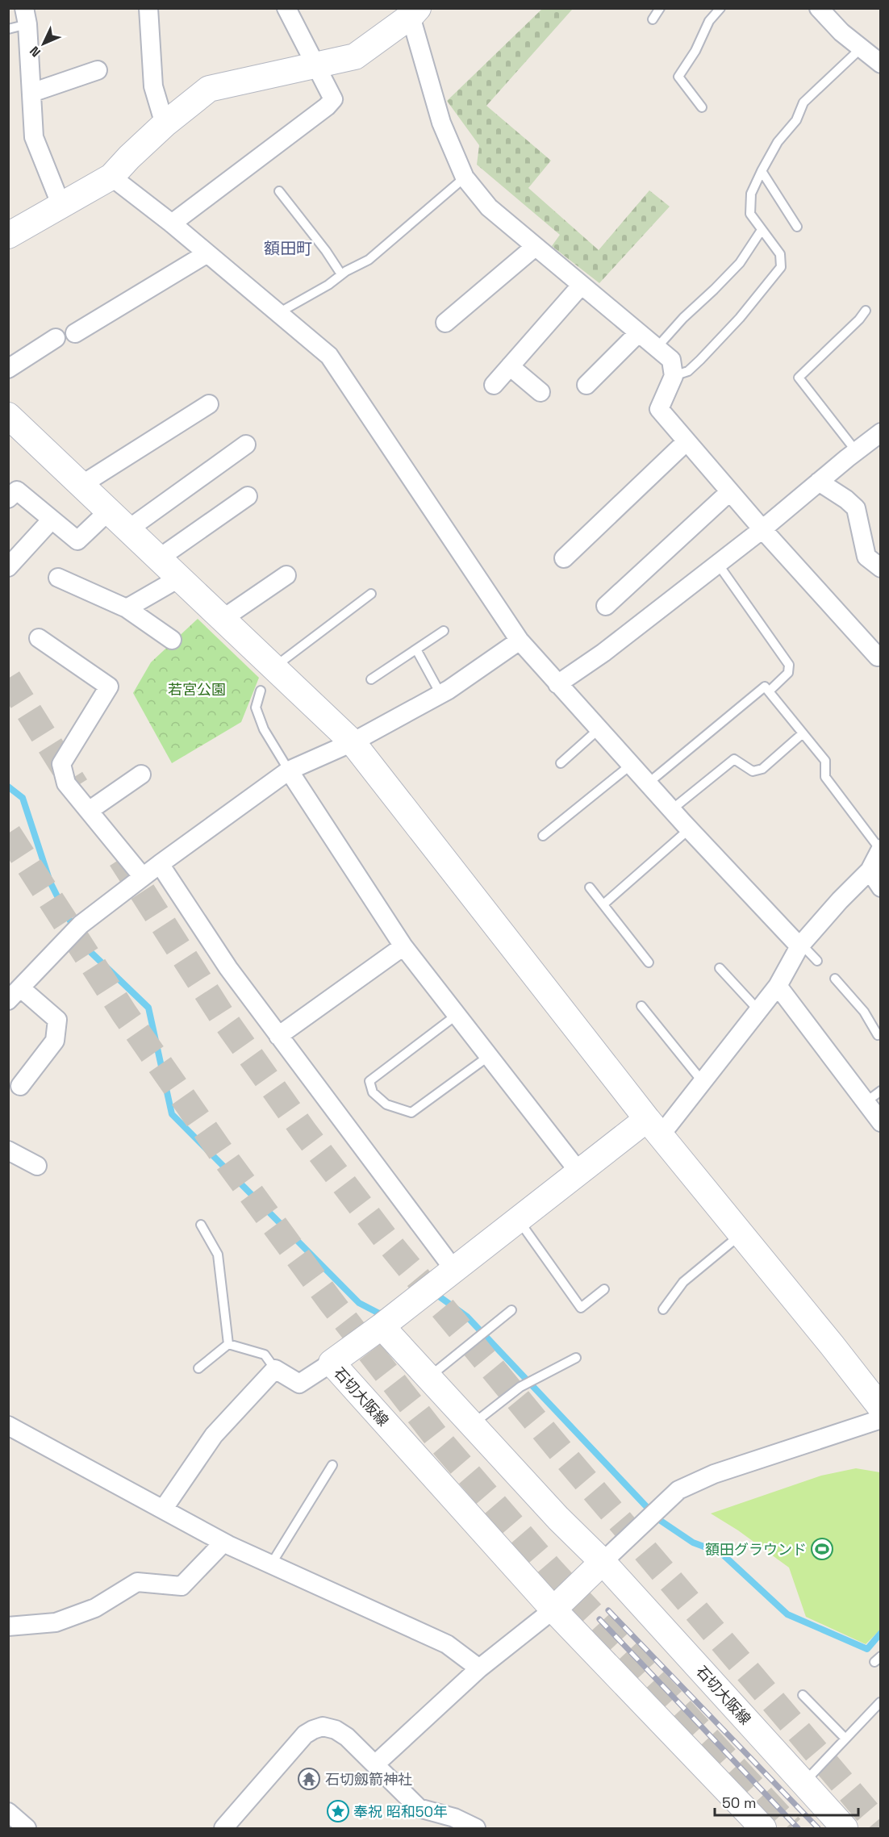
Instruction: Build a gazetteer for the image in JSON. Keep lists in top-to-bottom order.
{
  "streets": {
    "street": ["石切大阪線"]
  },
  "districts": ["額田町"],
  "parks": ["若宮公園"],
  "places": {
    "sports": ["額田グラウンド"],
    "temple": ["石切劔箭神社"],
    "place": ["奉祝 昭和50年"]
  },
  "scale_bar": "50 m",
  "north": "bottom left"
}
